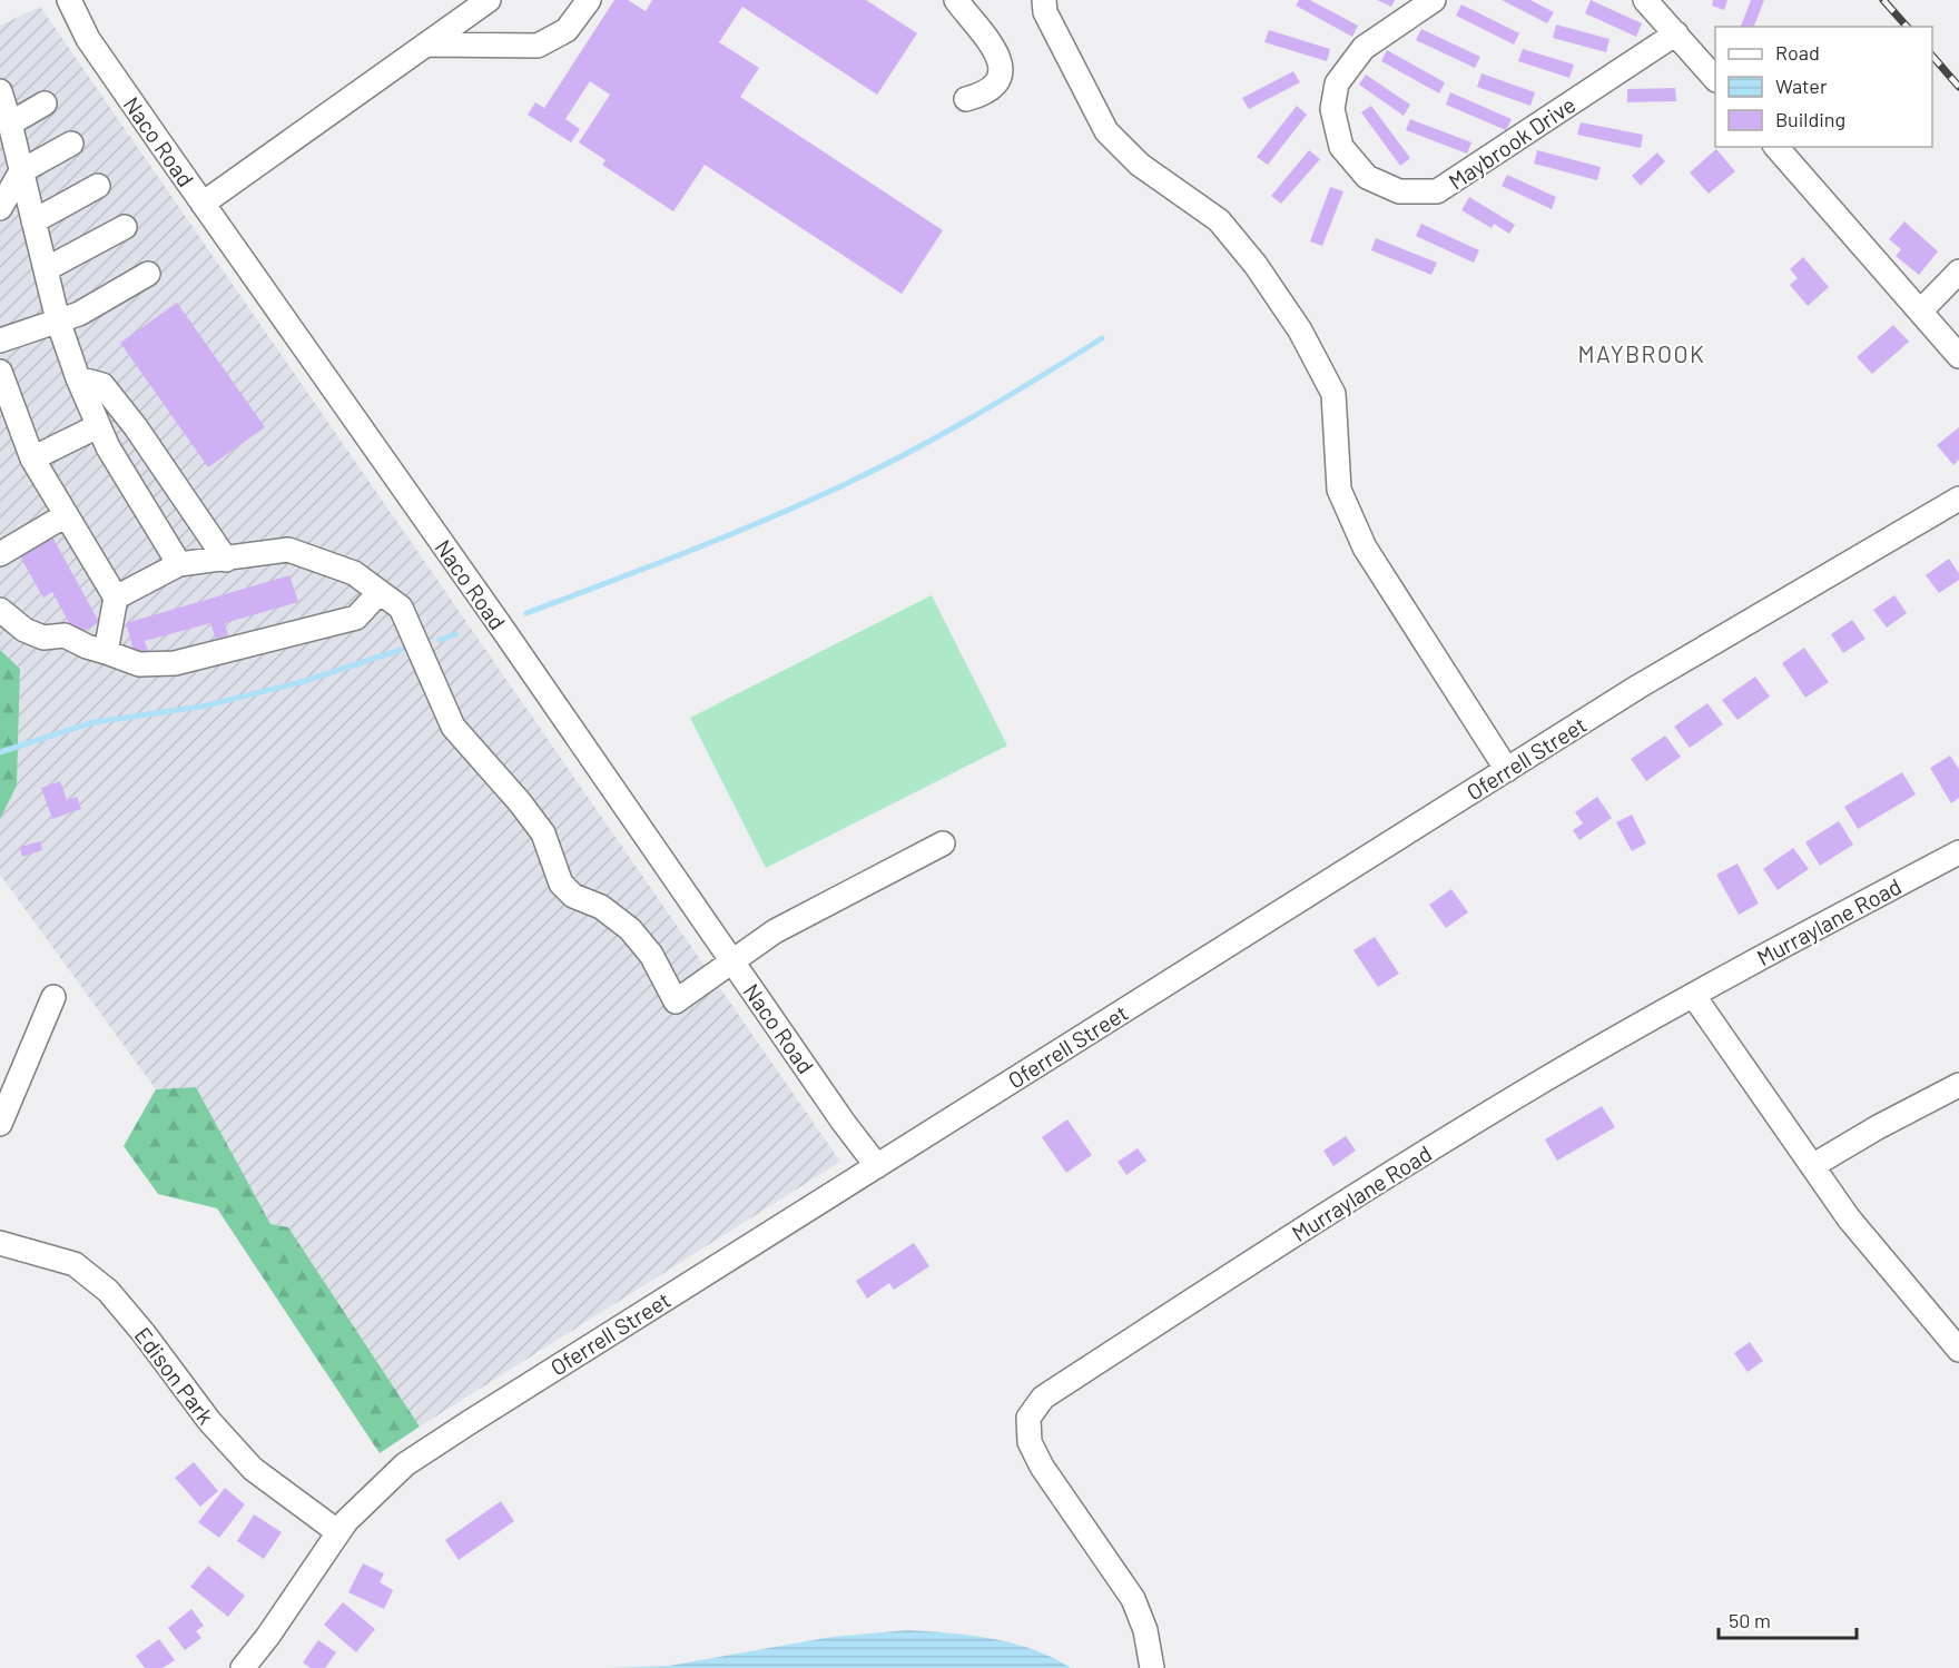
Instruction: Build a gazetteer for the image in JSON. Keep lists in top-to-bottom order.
{
  "streets": {
    "street": [
      "Naco Road",
      "Maybrook Drive",
      "Oferrell Street",
      "Murraylane Road",
      "Edison Park"
    ]
  },
  "crossings": [
    ["Naco Road", "Oferrell Street"],
    ["Oferrell Street", "Edison Park"]
  ],
  "districts": ["MAYBROOK"],
  "legend": ["Road", "Water", "Building"],
  "scale_bar": "50 m"
}
